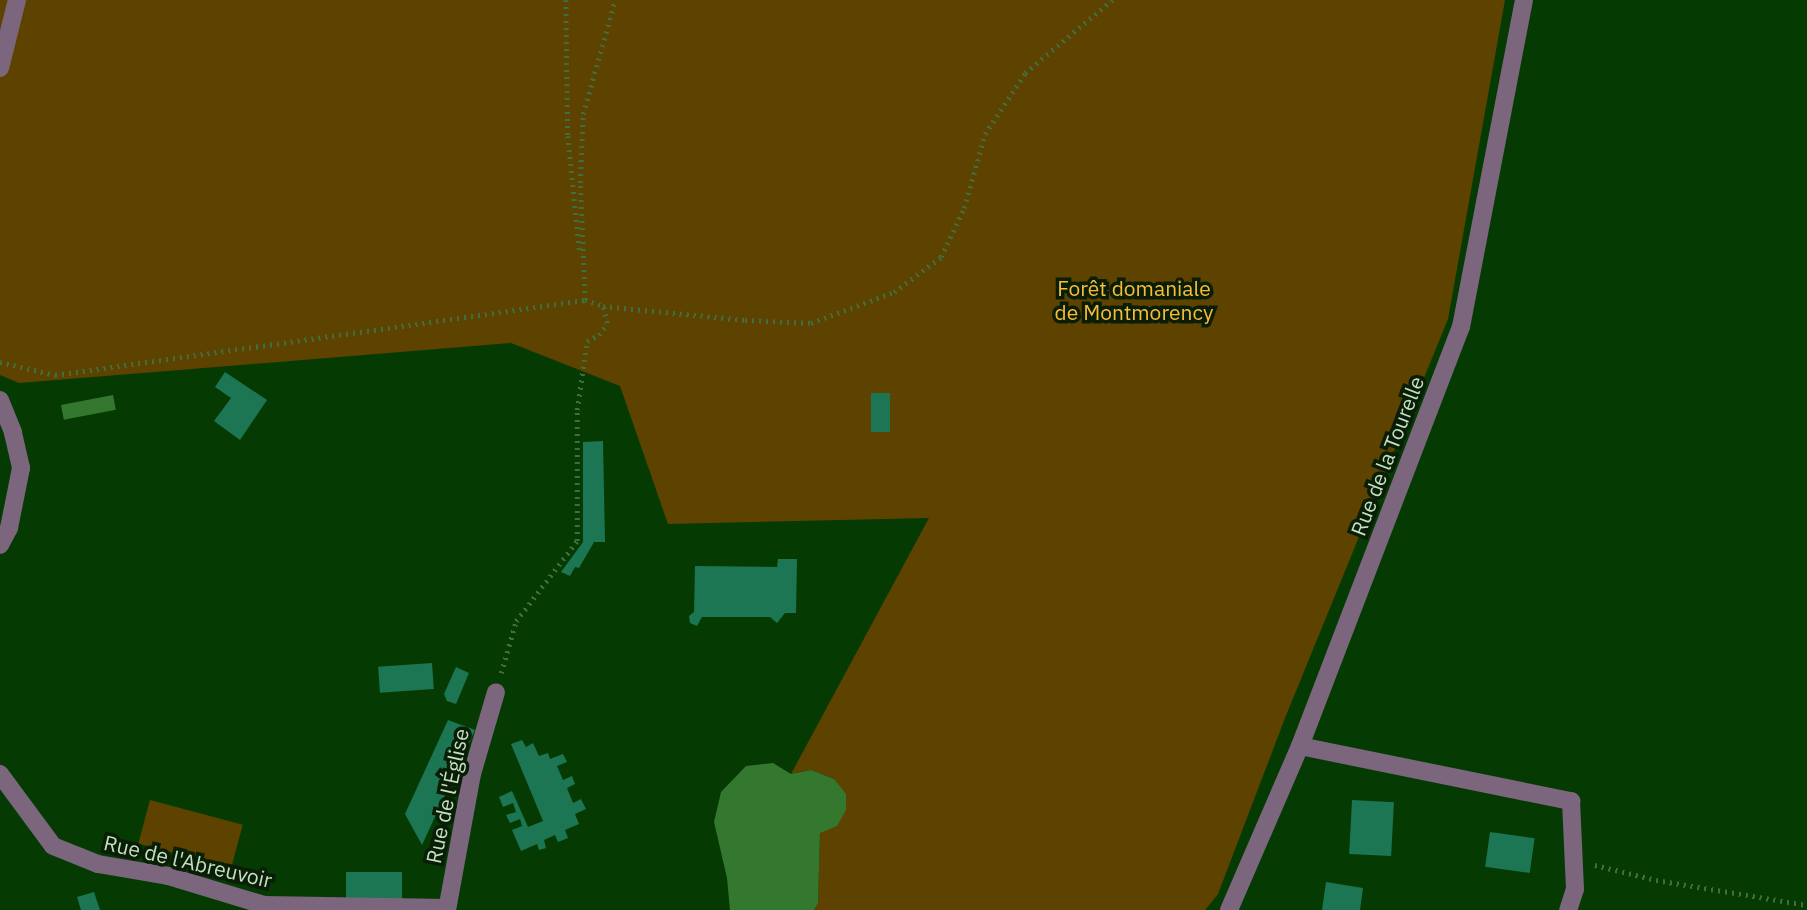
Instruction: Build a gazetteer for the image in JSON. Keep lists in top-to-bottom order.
{
  "streets": {
    "street": ["Rue de la Tourelle", "Rue de l'Église", "Rue de l'Abreuvoir"]
  },
  "crossings": [
    ["Rue de l'Église", "Rue de l'Abreuvoir"]
  ],
  "parks": ["Forêt domaniale de Montmorency"]
}
